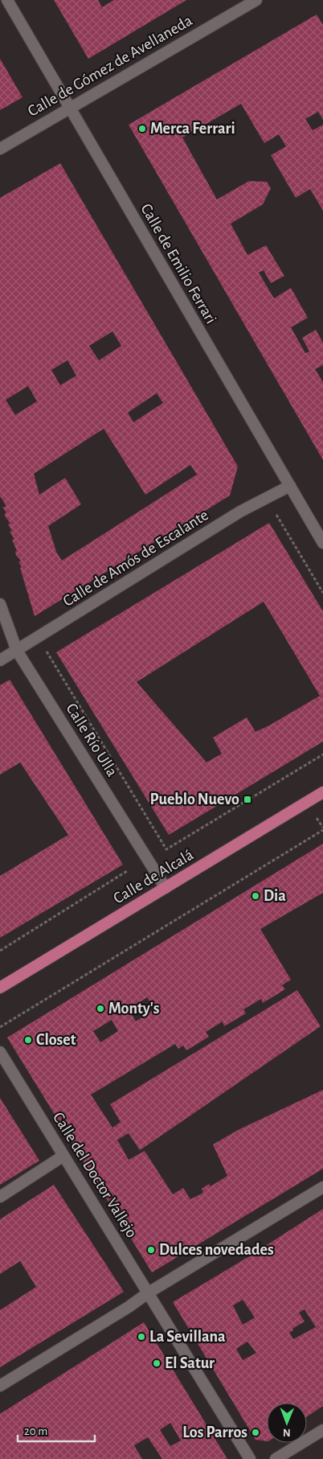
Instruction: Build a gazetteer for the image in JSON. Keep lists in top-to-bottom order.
{
  "streets": {
    "main road": ["Calle de Alcalá"],
    "street": [
      "Calle de Gómez de Avellaneda",
      "Calle de Emilio Ferrari",
      "Calle de Amós de Escalante",
      "Calle Río Ulla",
      "Calle del Doctor Vallejo"
    ]
  },
  "crossings": [
    ["Calle de Gómez de Avellaneda", "Calle de Emilio Ferrari"],
    ["Calle de Emilio Ferrari", "Calle de Amós de Escalante"],
    ["Calle de Amós de Escalante", "Calle Río Ulla"],
    ["Calle Río Ulla", "Calle de Alcalá"]
  ],
  "places": {
    "other": [
      "Merca Ferrari",
      "Dia",
      "Monty's",
      "Closet",
      "Dulces novedades",
      "La Sevillana",
      "El Satur",
      "Los Parros"
    ],
    "transit": ["Pueblo Nuevo"]
  },
  "scale_bar": "20 m",
  "north": "bottom"
}
